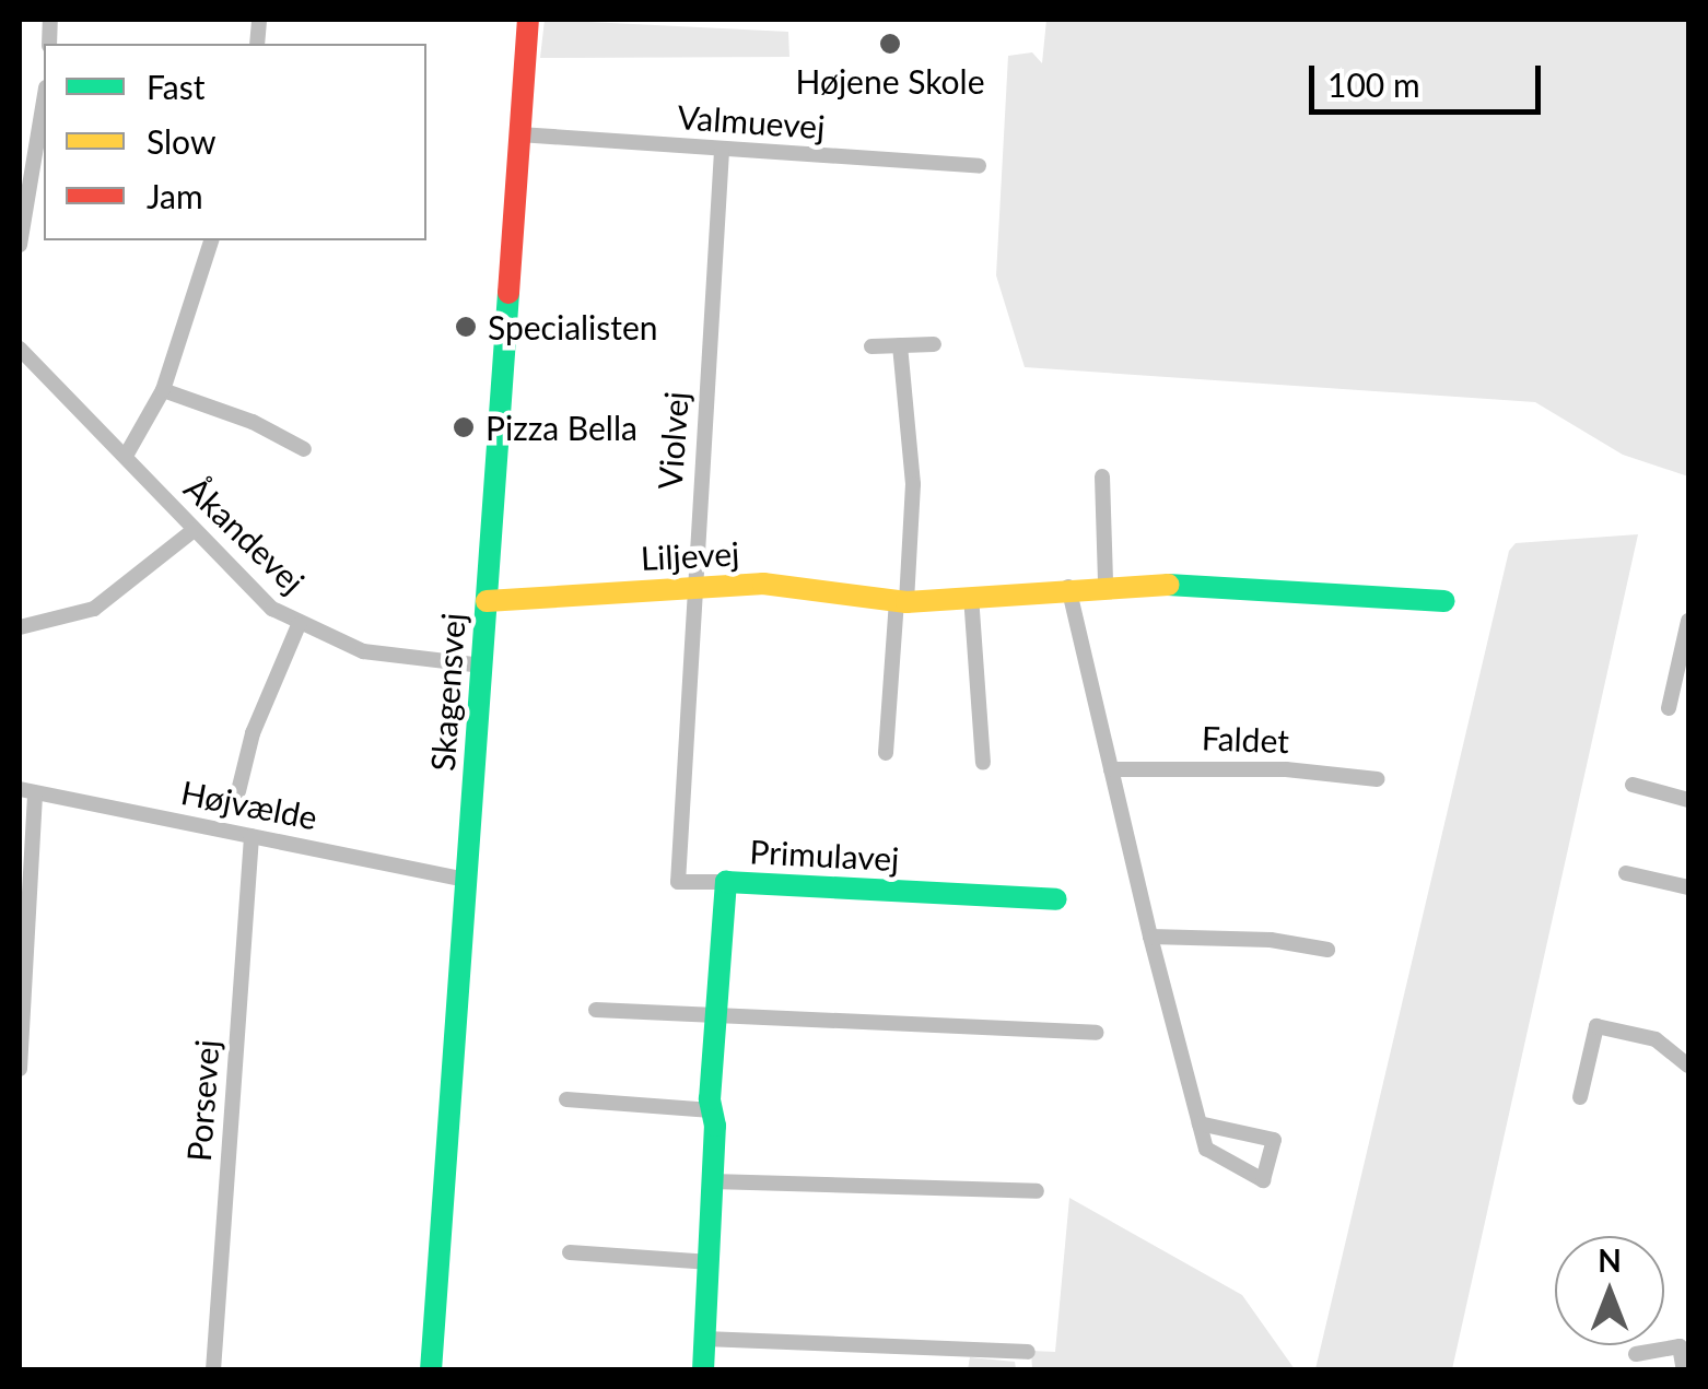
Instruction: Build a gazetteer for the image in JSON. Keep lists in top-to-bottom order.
{
  "streets": {
    "street": [
      "Valmuevej",
      "Violvej",
      "Åkandevej",
      "Liljevej",
      "Skagensvej",
      "Faldet",
      "Højvælde",
      "Primulavej",
      "Porsevej"
    ]
  },
  "crossings": [
    ["Valmuevej", "Violvej"],
    ["Valmuevej", "Skagensvej"],
    ["Violvej", "Liljevej"],
    ["Violvej", "Primulavej"],
    ["Åkandevej", "Skagensvej"],
    ["Liljevej", "Skagensvej"],
    ["Skagensvej", "Højvælde"],
    ["Højvælde", "Porsevej"]
  ],
  "places": ["Højene Skole", "Specialisten", "Pizza Bella"],
  "legend": ["Fast", "Slow", "Jam"],
  "scale_bar": "100 m",
  "north": "top"
}
